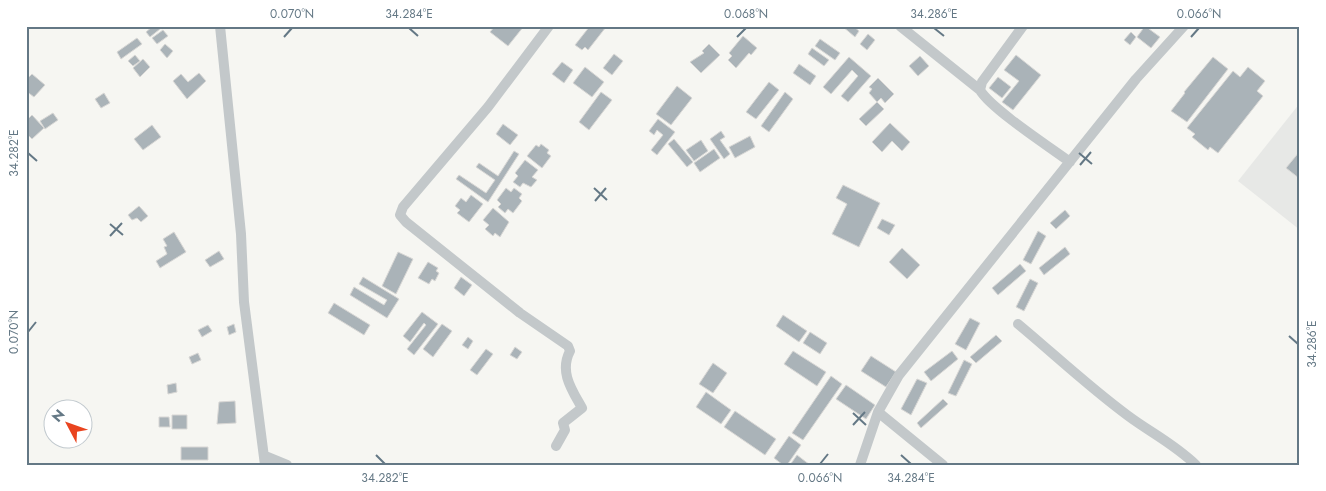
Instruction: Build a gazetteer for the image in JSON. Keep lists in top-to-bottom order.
{
  "north": "top left",
  "coordinates": [
    "0.070°N",
    "34.284°E",
    "0.068°N",
    "34.286°E",
    "0.066°N",
    "34.282°E"
  ]
}
